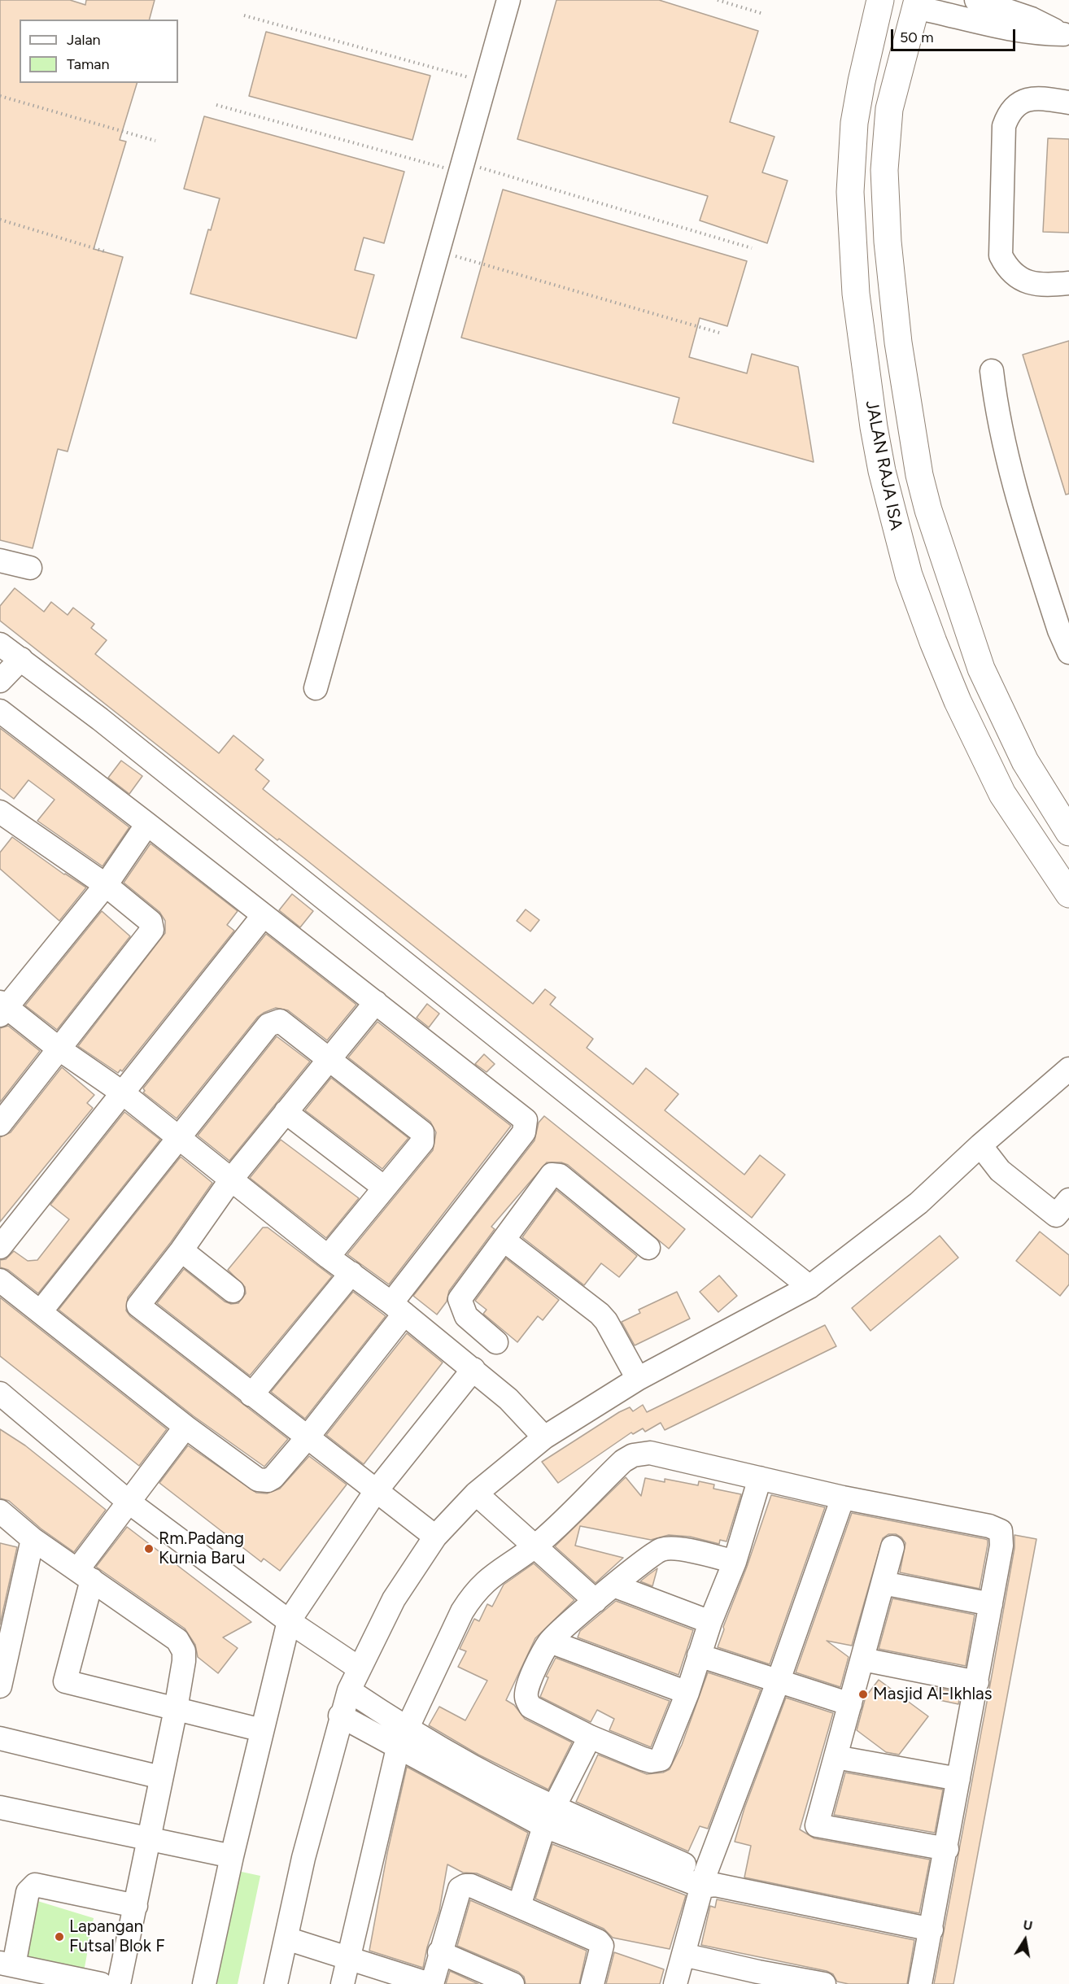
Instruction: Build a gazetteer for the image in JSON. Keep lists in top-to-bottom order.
{
  "streets": {
    "main road": ["JALAN RAJA ISA"]
  },
  "places": ["Rm.Padang Kurnia Baru", "Masjid Al-Ikhlas", "Lapangan Futsal Blok F"],
  "legend": ["Jalan", "Taman"],
  "scale_bar": "50 m",
  "north": "top"
}
